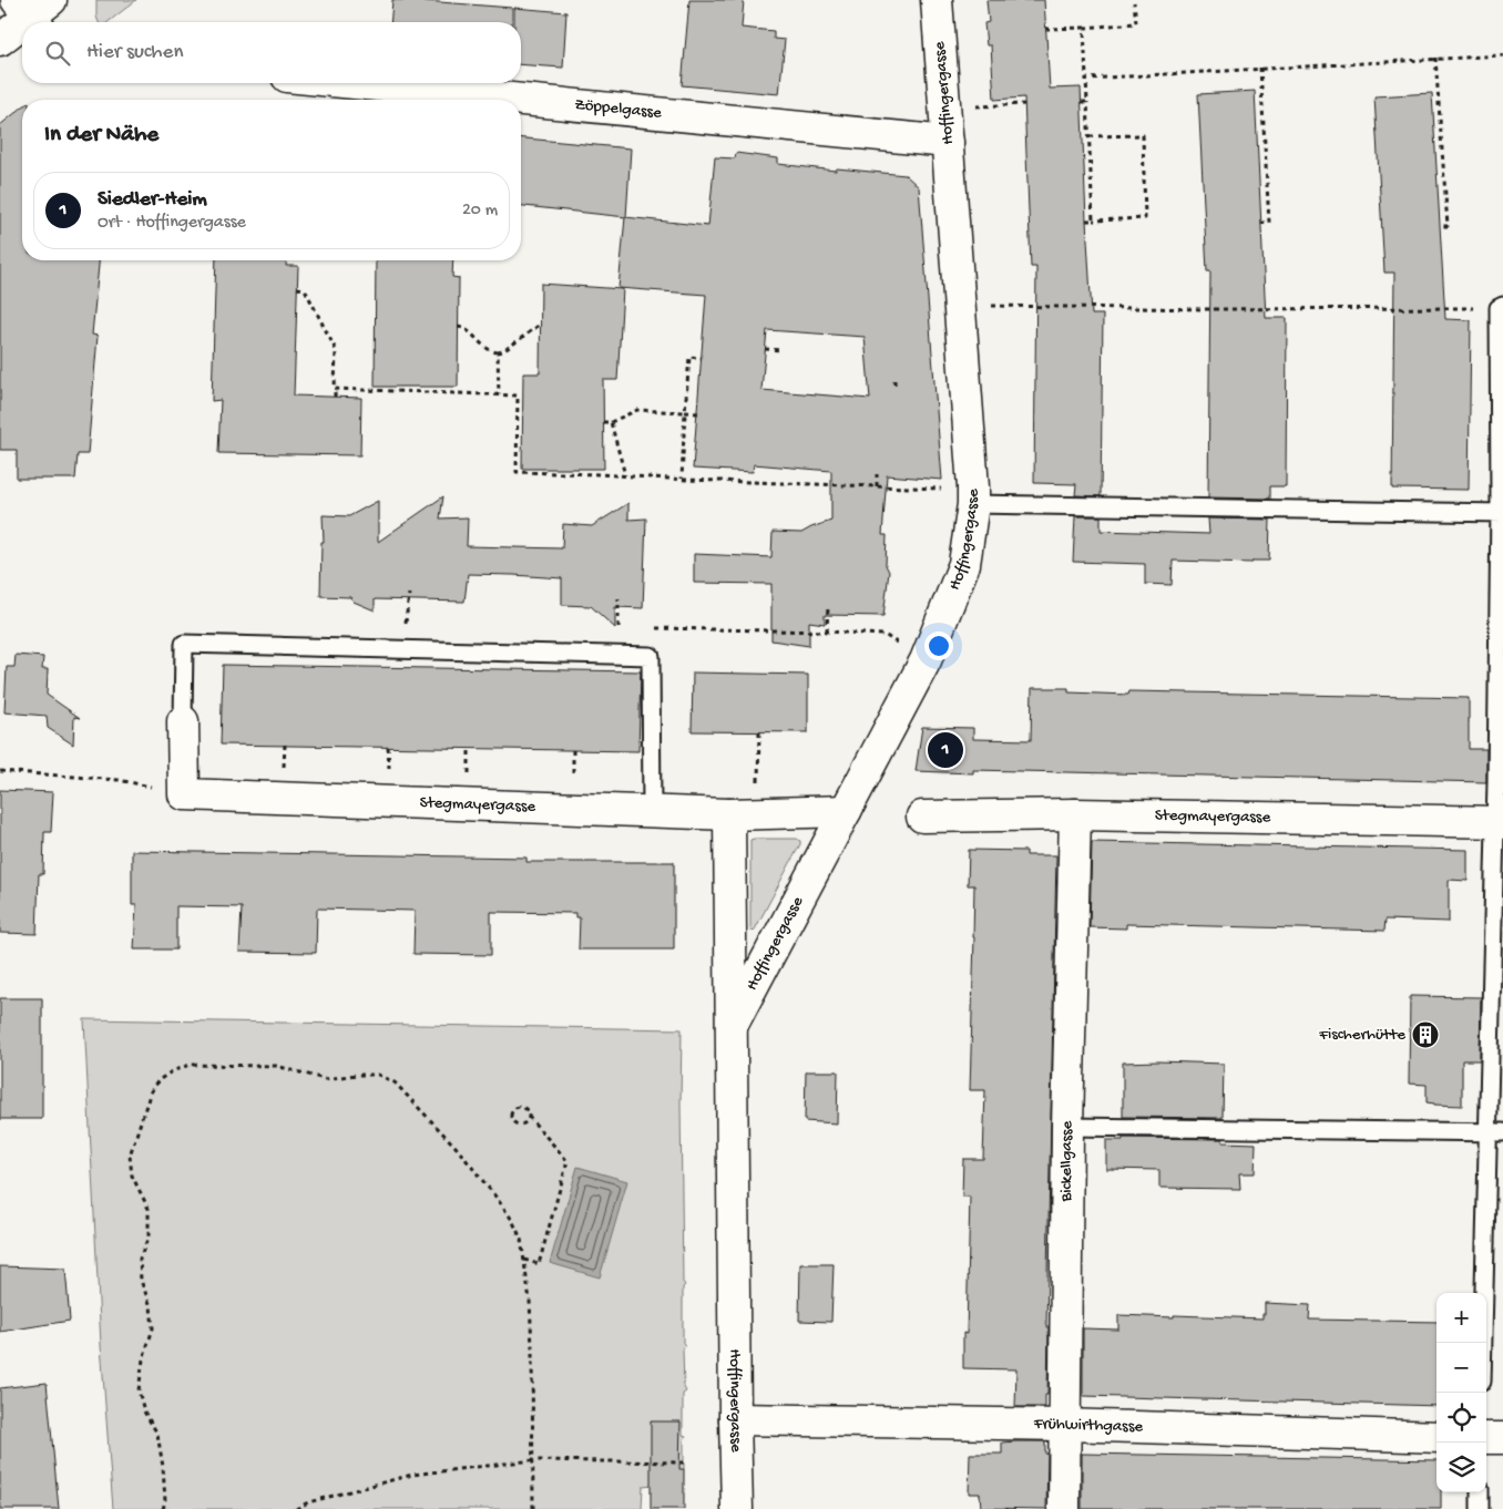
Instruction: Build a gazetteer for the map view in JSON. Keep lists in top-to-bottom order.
{
  "streets": {
    "street": [
      "Hoffingergasse",
      "Zöppelgasse",
      "Stegmayergasse",
      "Bickellgasse",
      "Frühwirthgasse"
    ]
  },
  "crossings": [
    ["Hoffingergasse", "Zöppelgasse"],
    ["Hoffingergasse", "Stegmayergasse"],
    ["Hoffingergasse", "Frühwirthgasse"],
    ["Stegmayergasse", "Bickellgasse"],
    ["Bickellgasse", "Frühwirthgasse"]
  ],
  "places": {
    "building": ["Fischerhütte"]
  },
  "page": {
    "search": "Hier suchen",
    "heading": "In der Nähe",
    "list": [
      {
        "mark": "1",
        "name": "Siedler-Heim",
        "note": "Ort · Hoffingergasse",
        "value": "20 m"
      }
    ],
    "pins": "1",
    "map_buttons": ["+", "−"]
  }
}
